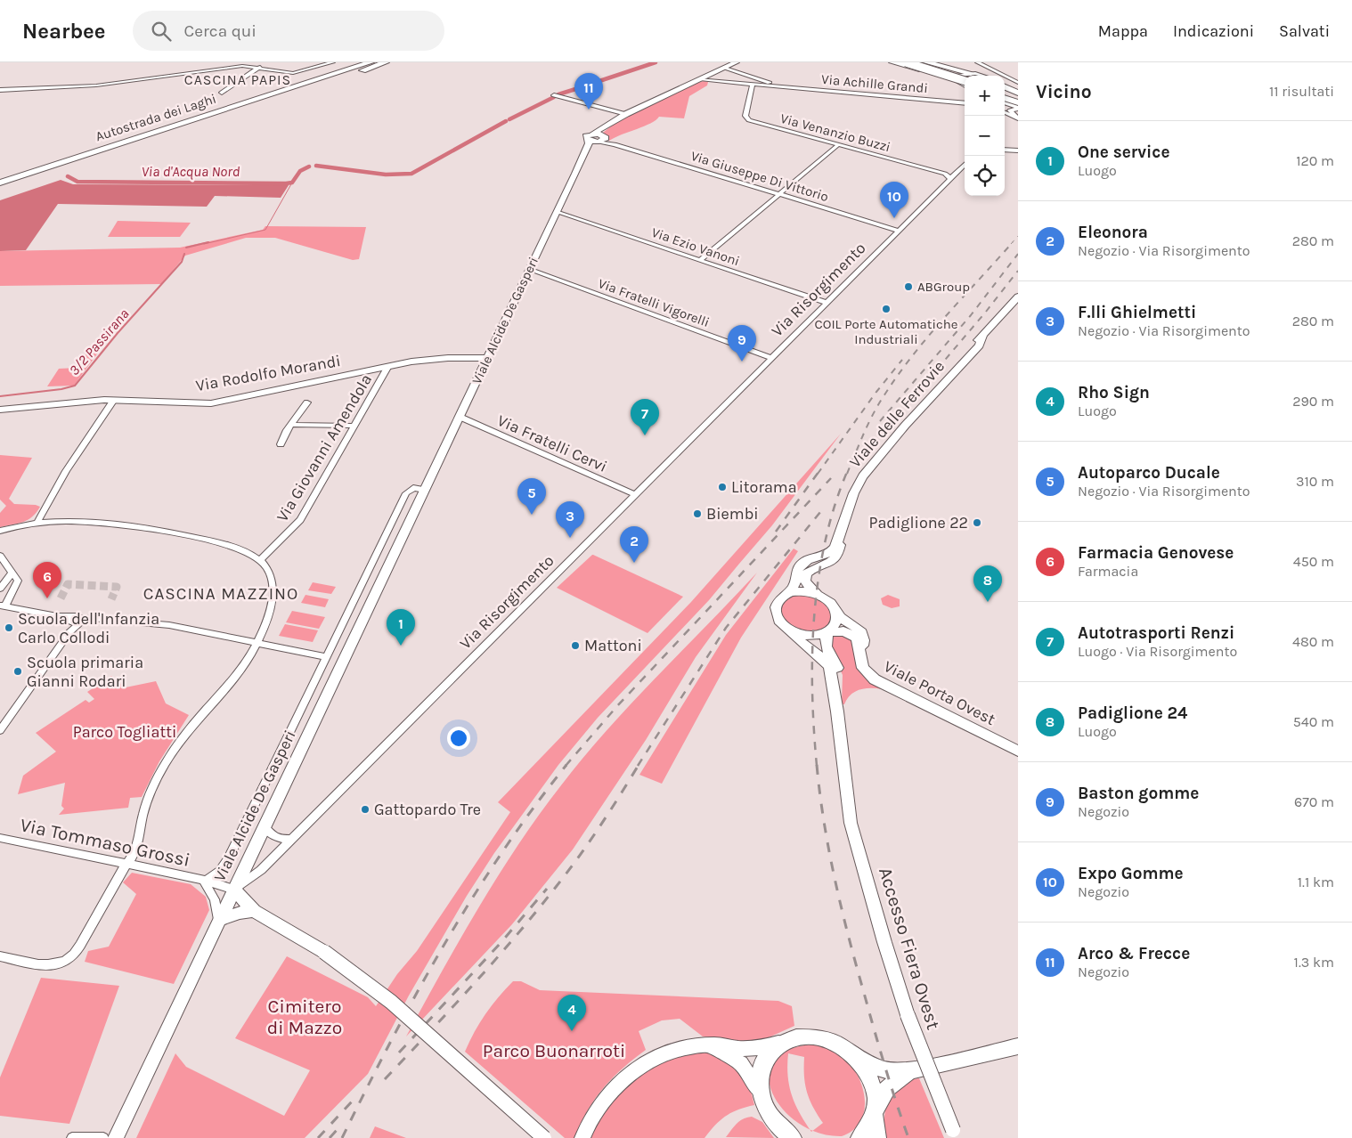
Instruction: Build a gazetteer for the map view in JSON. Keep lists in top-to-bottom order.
{
  "streets": {
    "highway": ["Autostrada dei Laghi"],
    "street": [
      "Via Achille Grandi",
      "Via Venanzio Buzzi",
      "Via Giuseppe Di Vittorio",
      "Via Ezio Vanoni",
      "Via Risorgimento",
      "Via Fratelli Vigorelli",
      "Viale Alcide De Gasperi",
      "Via Rodolfo Morandi",
      "Viale delle Ferrovie",
      "Via Fratelli Cervi",
      "Via Giovanni Amendola",
      "Viale Porta Ovest",
      "Via Tommaso Grossi",
      "Accesso Fiera Ovest"
    ]
  },
  "crossings": [
    ["Via Achille Grandi", "Via Venanzio Buzzi"],
    ["Via Achille Grandi", "Viale Alcide De Gasperi"],
    ["Via Venanzio Buzzi", "Via Risorgimento"],
    ["Via Giuseppe Di Vittorio", "Via Risorgimento"],
    ["Via Giuseppe Di Vittorio", "Viale Alcide De Gasperi"],
    ["Via Ezio Vanoni", "Via Risorgimento"],
    ["Via Ezio Vanoni", "Viale Alcide De Gasperi"],
    ["Via Risorgimento", "Via Fratelli Vigorelli"],
    ["Via Risorgimento", "Viale Alcide De Gasperi"],
    ["Via Risorgimento", "Via Fratelli Cervi"],
    ["Via Risorgimento", "Via Tommaso Grossi"],
    ["Via Fratelli Vigorelli", "Viale Alcide De Gasperi"],
    ["Viale Alcide De Gasperi", "Via Rodolfo Morandi"],
    ["Viale Alcide De Gasperi", "Via Fratelli Cervi"],
    ["Viale Alcide De Gasperi", "Via Tommaso Grossi"],
    ["Via Rodolfo Morandi", "Via Giovanni Amendola"],
    ["Viale delle Ferrovie", "Viale Porta Ovest"]
  ],
  "districts": ["CASCINA PAPIS", "CASCINA MAZZINO"],
  "water": ["Via d'Acqua Nord", "3/2 Passirana"],
  "parks": ["Parco Togliatti", "Cimitero di Mazzo", "Parco Buonarroti"],
  "places": [
    "ABGroup",
    "COIL Porte Automatiche Industriali",
    "Litorama",
    "Biembi",
    "Padiglione 22",
    "Scuola dell'Infanzia Carlo Collodi",
    "Mattoni",
    "Scuola primaria Gianni Rodari",
    "Gattopardo Tre"
  ],
  "page": {
    "header": "Nearbee",
    "search": "Cerca qui",
    "nav": ["Mappa", "Indicazioni", "Salvati"],
    "heading": ["Vicino", "11 risultati"],
    "pins": [
      "11",
      "10",
      "9",
      "7",
      "5",
      "3",
      "2",
      "6",
      "8",
      "1",
      "4"
    ],
    "map_buttons": ["+", "−"],
    "list": [
      {
        "mark": "1",
        "name": "One service",
        "note": "Luogo",
        "value": "120 m"
      },
      {
        "mark": "2",
        "name": "Eleonora",
        "note": "Negozio · Via Risorgimento",
        "value": "280 m"
      },
      {
        "mark": "3",
        "name": "F.lli Ghielmetti",
        "note": "Negozio · Via Risorgimento",
        "value": "280 m"
      },
      {
        "mark": "4",
        "name": "Rho Sign",
        "note": "Luogo",
        "value": "290 m"
      },
      {
        "mark": "5",
        "name": "Autoparco Ducale",
        "note": "Negozio · Via Risorgimento",
        "value": "310 m"
      },
      {
        "mark": "6",
        "name": "Farmacia Genovese",
        "note": "Farmacia",
        "value": "450 m"
      },
      {
        "mark": "7",
        "name": "Autotrasporti Renzi",
        "note": "Luogo · Via Risorgimento",
        "value": "480 m"
      },
      {
        "mark": "8",
        "name": "Padiglione 24",
        "note": "Luogo",
        "value": "540 m"
      },
      {
        "mark": "9",
        "name": "Baston gomme",
        "note": "Negozio",
        "value": "670 m"
      },
      {
        "mark": "10",
        "name": "Expo Gomme",
        "note": "Negozio",
        "value": "1.1 km"
      },
      {
        "mark": "11",
        "name": "Arco & Frecce",
        "note": "Negozio",
        "value": "1.3 km"
      }
    ]
  }
}
